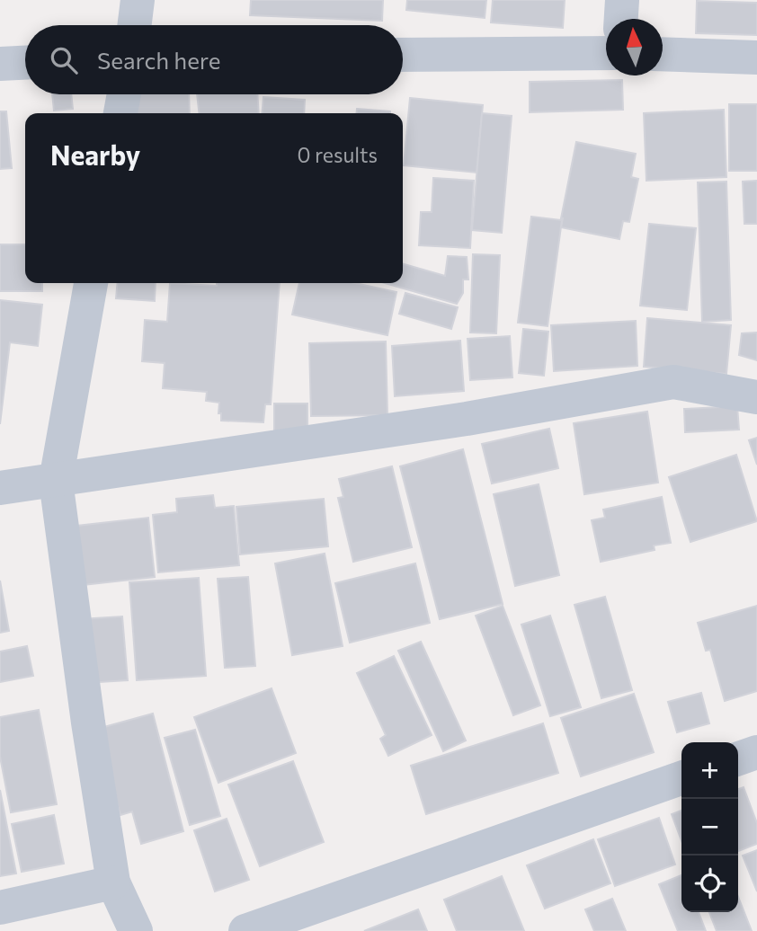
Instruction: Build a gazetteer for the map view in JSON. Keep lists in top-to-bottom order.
{
  "north": "top",
  "page": {
    "search": "Search here",
    "heading": ["Nearby", "0 results"],
    "map_buttons": ["+", "−"]
  }
}
